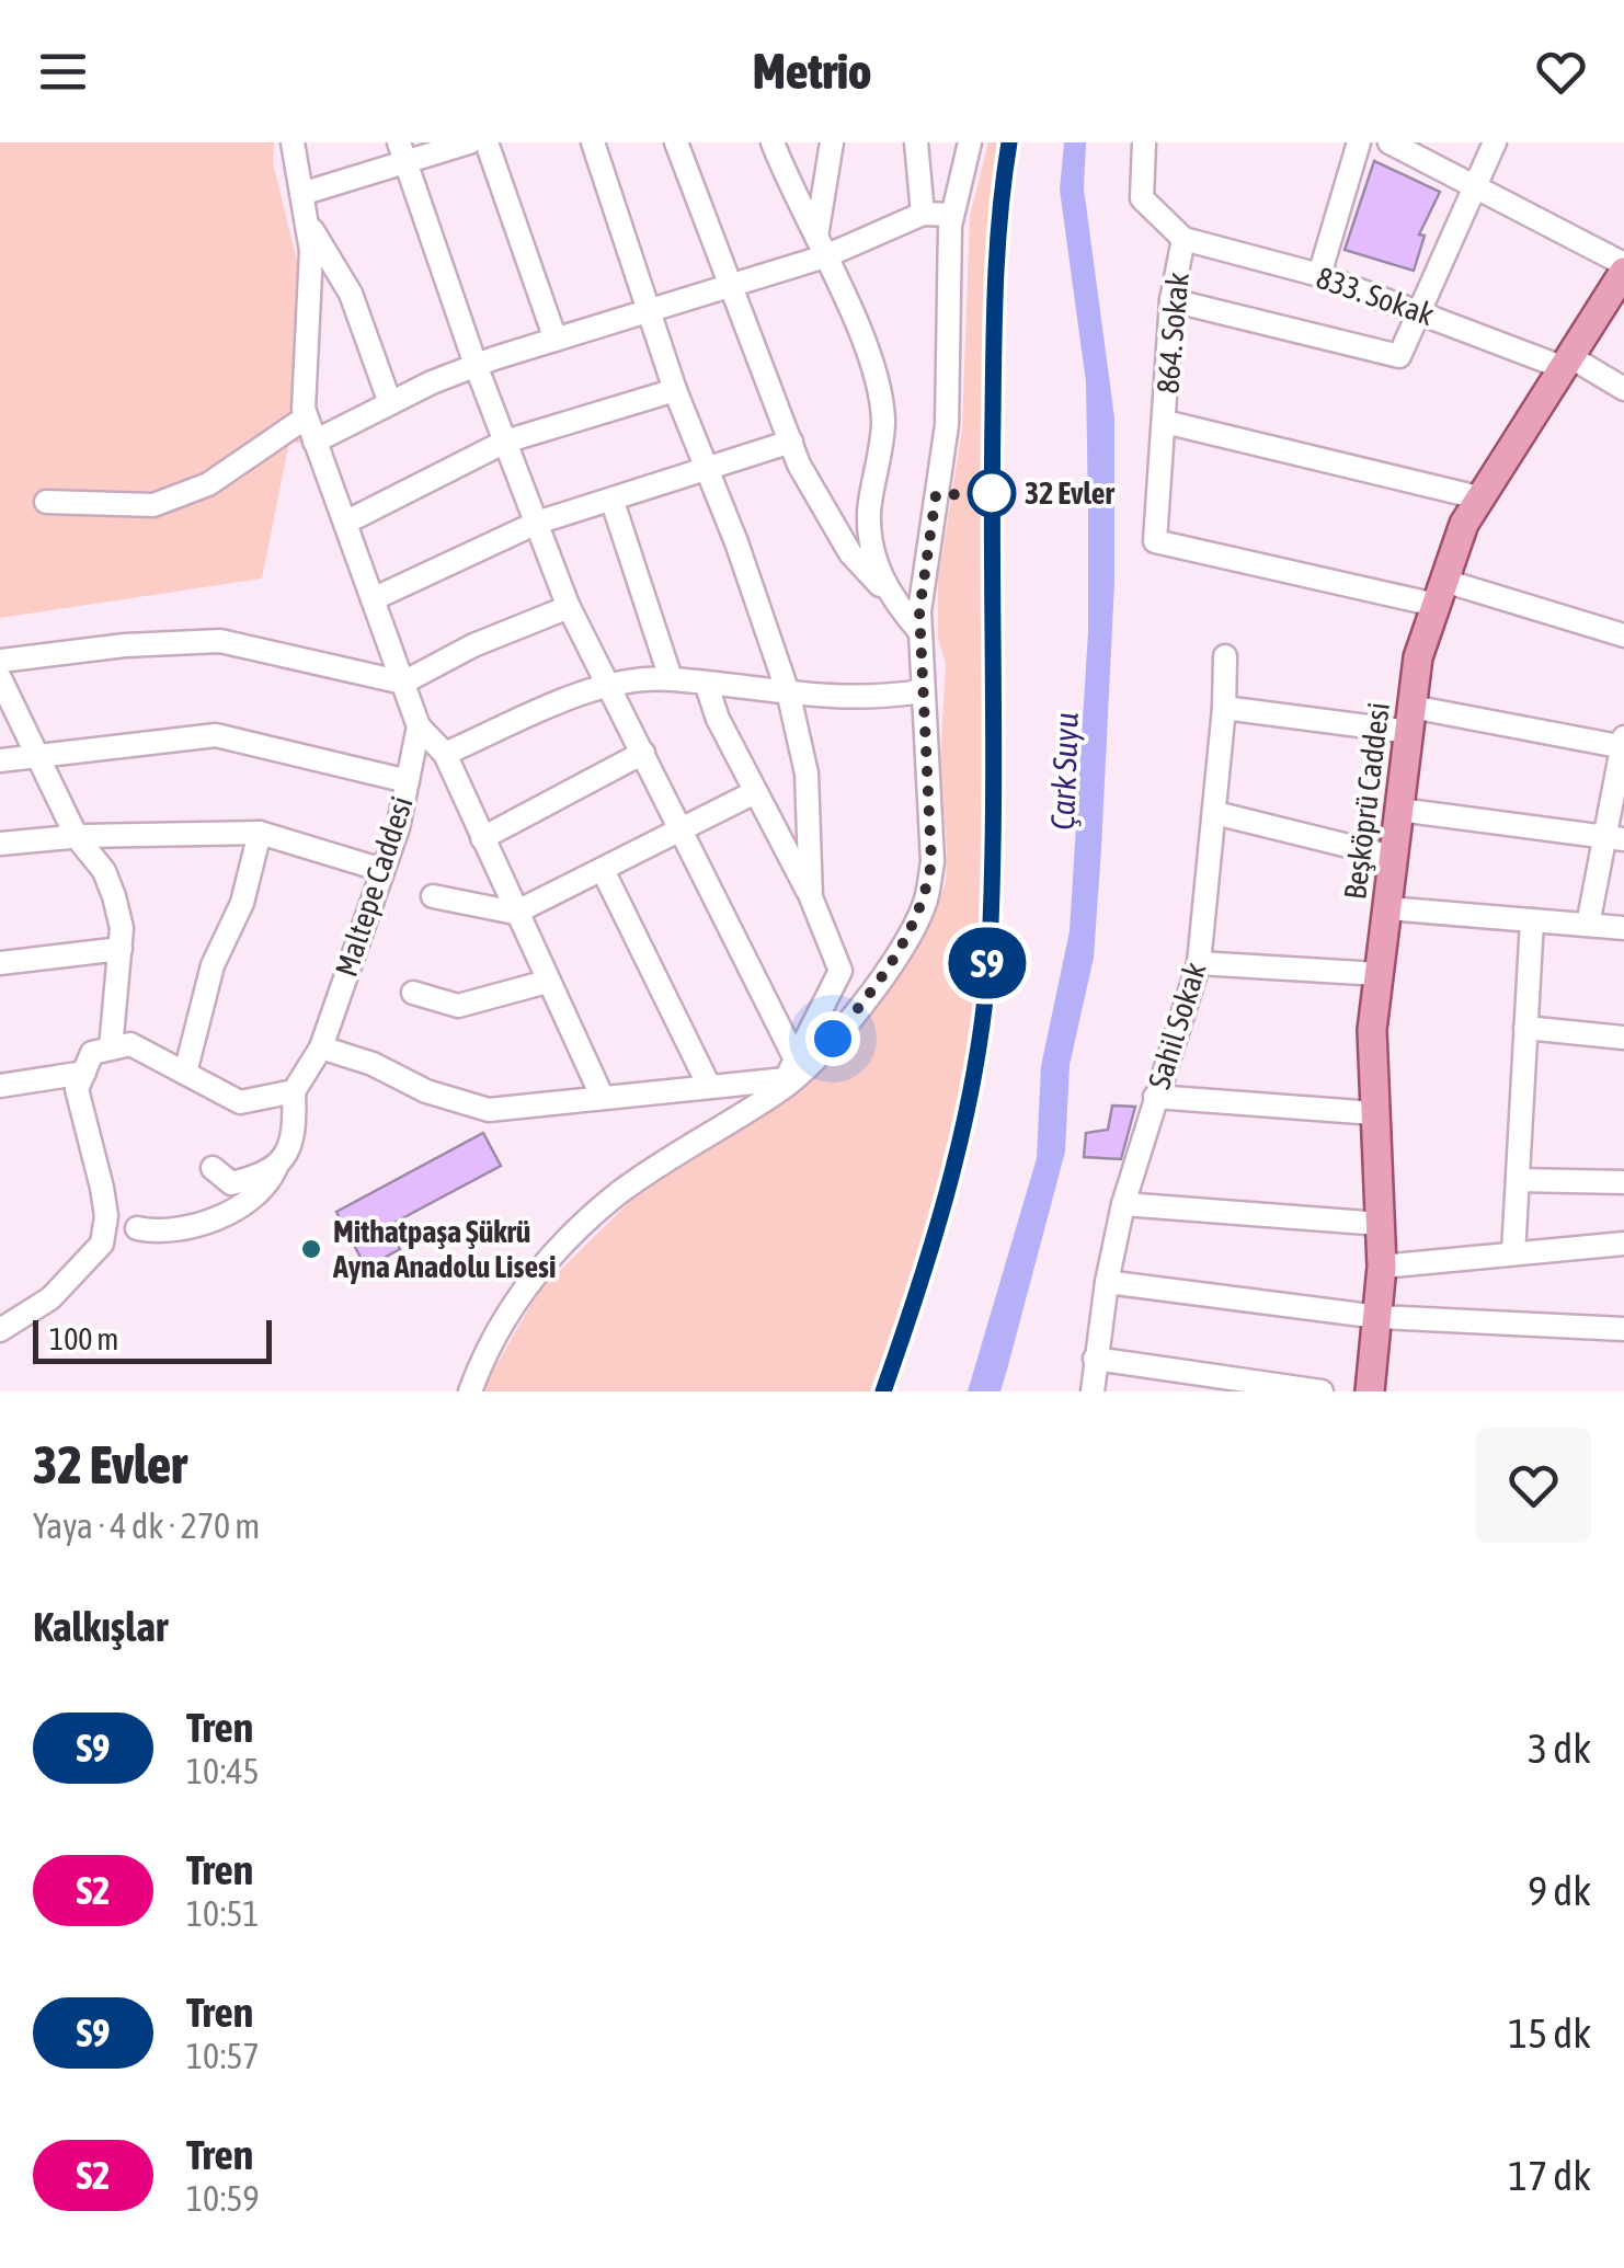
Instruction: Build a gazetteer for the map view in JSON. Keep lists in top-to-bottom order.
{
  "streets": {
    "main road": ["Beşköprü Caddesi"],
    "street": [
      "833. Sokak",
      "864. Sokak",
      "Maltepe Caddesi",
      "Sahil Sokak"
    ]
  },
  "crossings": [
    ["833. Sokak", "864. Sokak"],
    ["833. Sokak", "Beşköprü Caddesi"],
    ["864. Sokak", "Beşköprü Caddesi"]
  ],
  "water": ["Çark Suyu"],
  "places": ["32 Evler", "Mithatpaşa Şükrü Ayna Anadolu Lisesi"],
  "scale_bar": "100 m",
  "page": {
    "header": "Metrio",
    "on_map": "S9",
    "scale": "100 m",
    "heading": [
      ["32 Evler", "Yaya · 4 dk · 270 m"],
      "Kalkışlar"
    ],
    "list": [
      {
        "mark": "S9",
        "name": "Tren",
        "note": "10:45",
        "value": "3 dk"
      },
      {
        "mark": "S2",
        "name": "Tren",
        "note": "10:51",
        "value": "9 dk"
      },
      {
        "mark": "S9",
        "name": "Tren",
        "note": "10:57",
        "value": "15 dk"
      },
      {
        "mark": "S2",
        "name": "Tren",
        "note": "10:59",
        "value": "17 dk"
      }
    ]
  }
}
